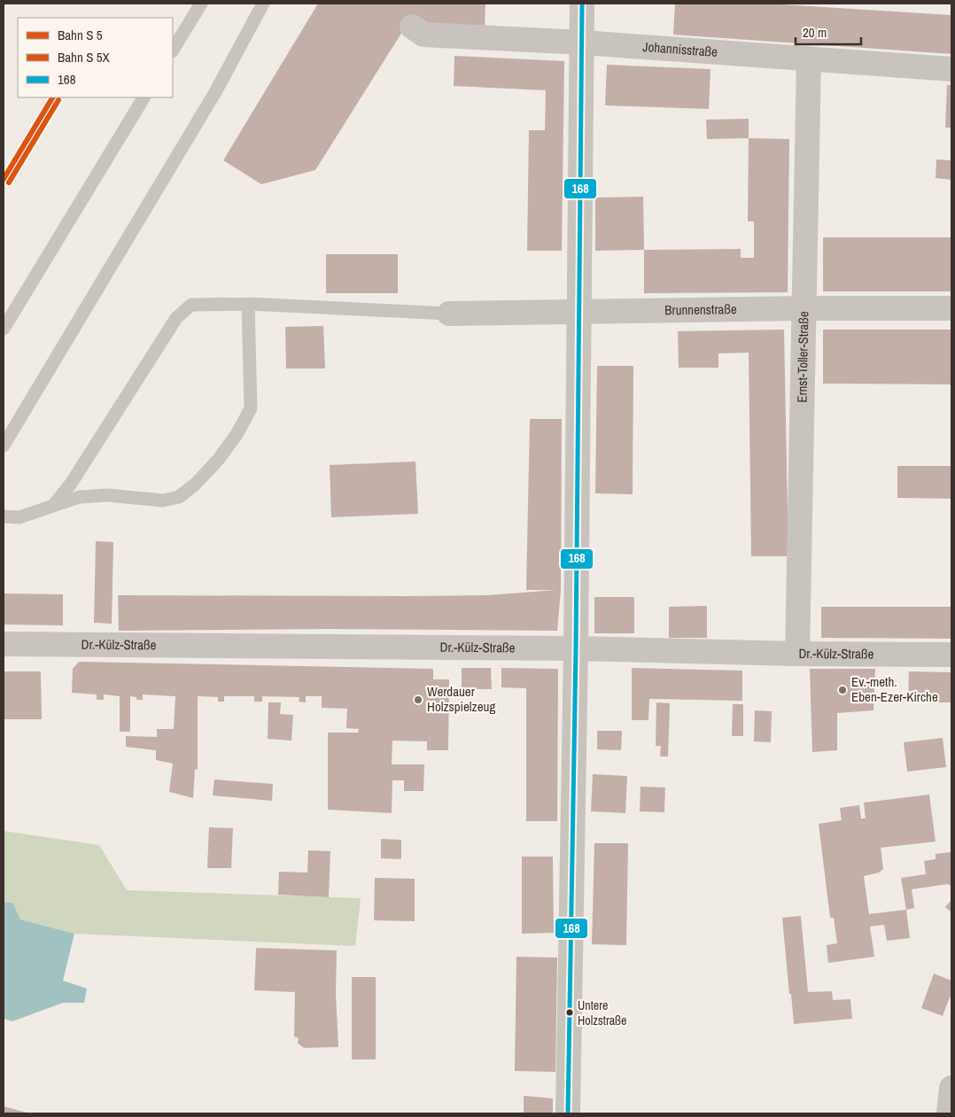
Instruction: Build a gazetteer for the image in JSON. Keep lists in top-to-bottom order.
{
  "streets": {
    "street": [
      "Johannisstraße",
      "Brunnenstraße",
      "Ernst-Toller-Straße",
      "Dr.-Külz-Straße"
    ]
  },
  "crossings": [
    ["Johannisstraße", "Ernst-Toller-Straße"],
    ["Brunnenstraße", "Ernst-Toller-Straße"],
    ["Ernst-Toller-Straße", "Dr.-Külz-Straße"]
  ],
  "places": ["Ev.-meth. Eben-Ezer-Kirche", "Werdauer Holzspielzeug", "Untere Holzstraße"],
  "lines": ["transit line 168"],
  "legend": ["Bahn S 5", "Bahn S 5X", "168"],
  "scale_bar": "20 m"
}
